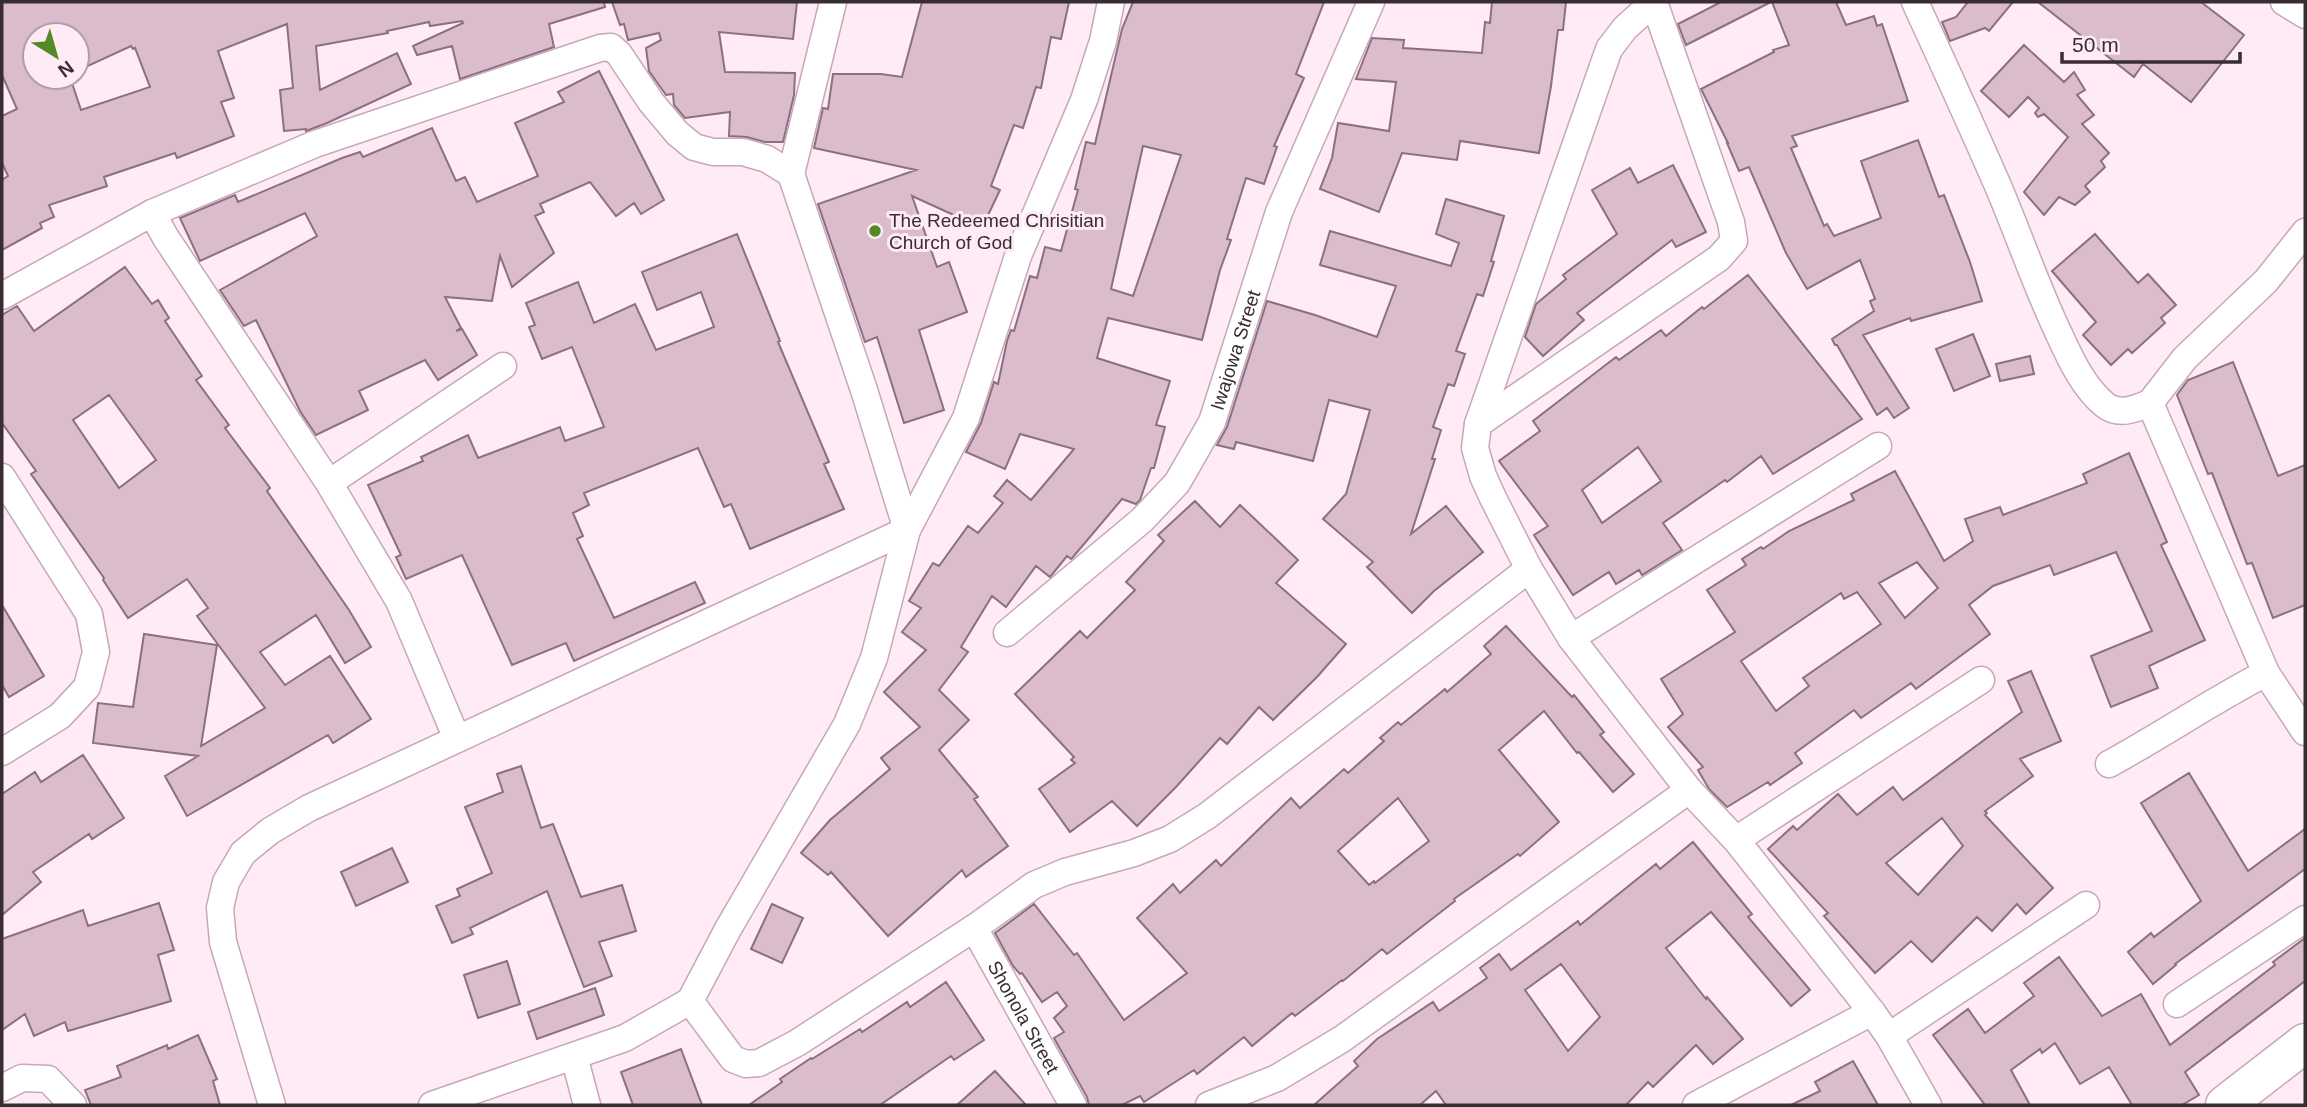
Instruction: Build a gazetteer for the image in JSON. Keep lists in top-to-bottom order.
{
  "streets": {
    "street": ["Iwajowa Street", "Shonola Street"]
  },
  "places": ["The Redeemed Chrisitian Church of God"],
  "scale_bar": "50 m",
  "north": "bottom right"
}
